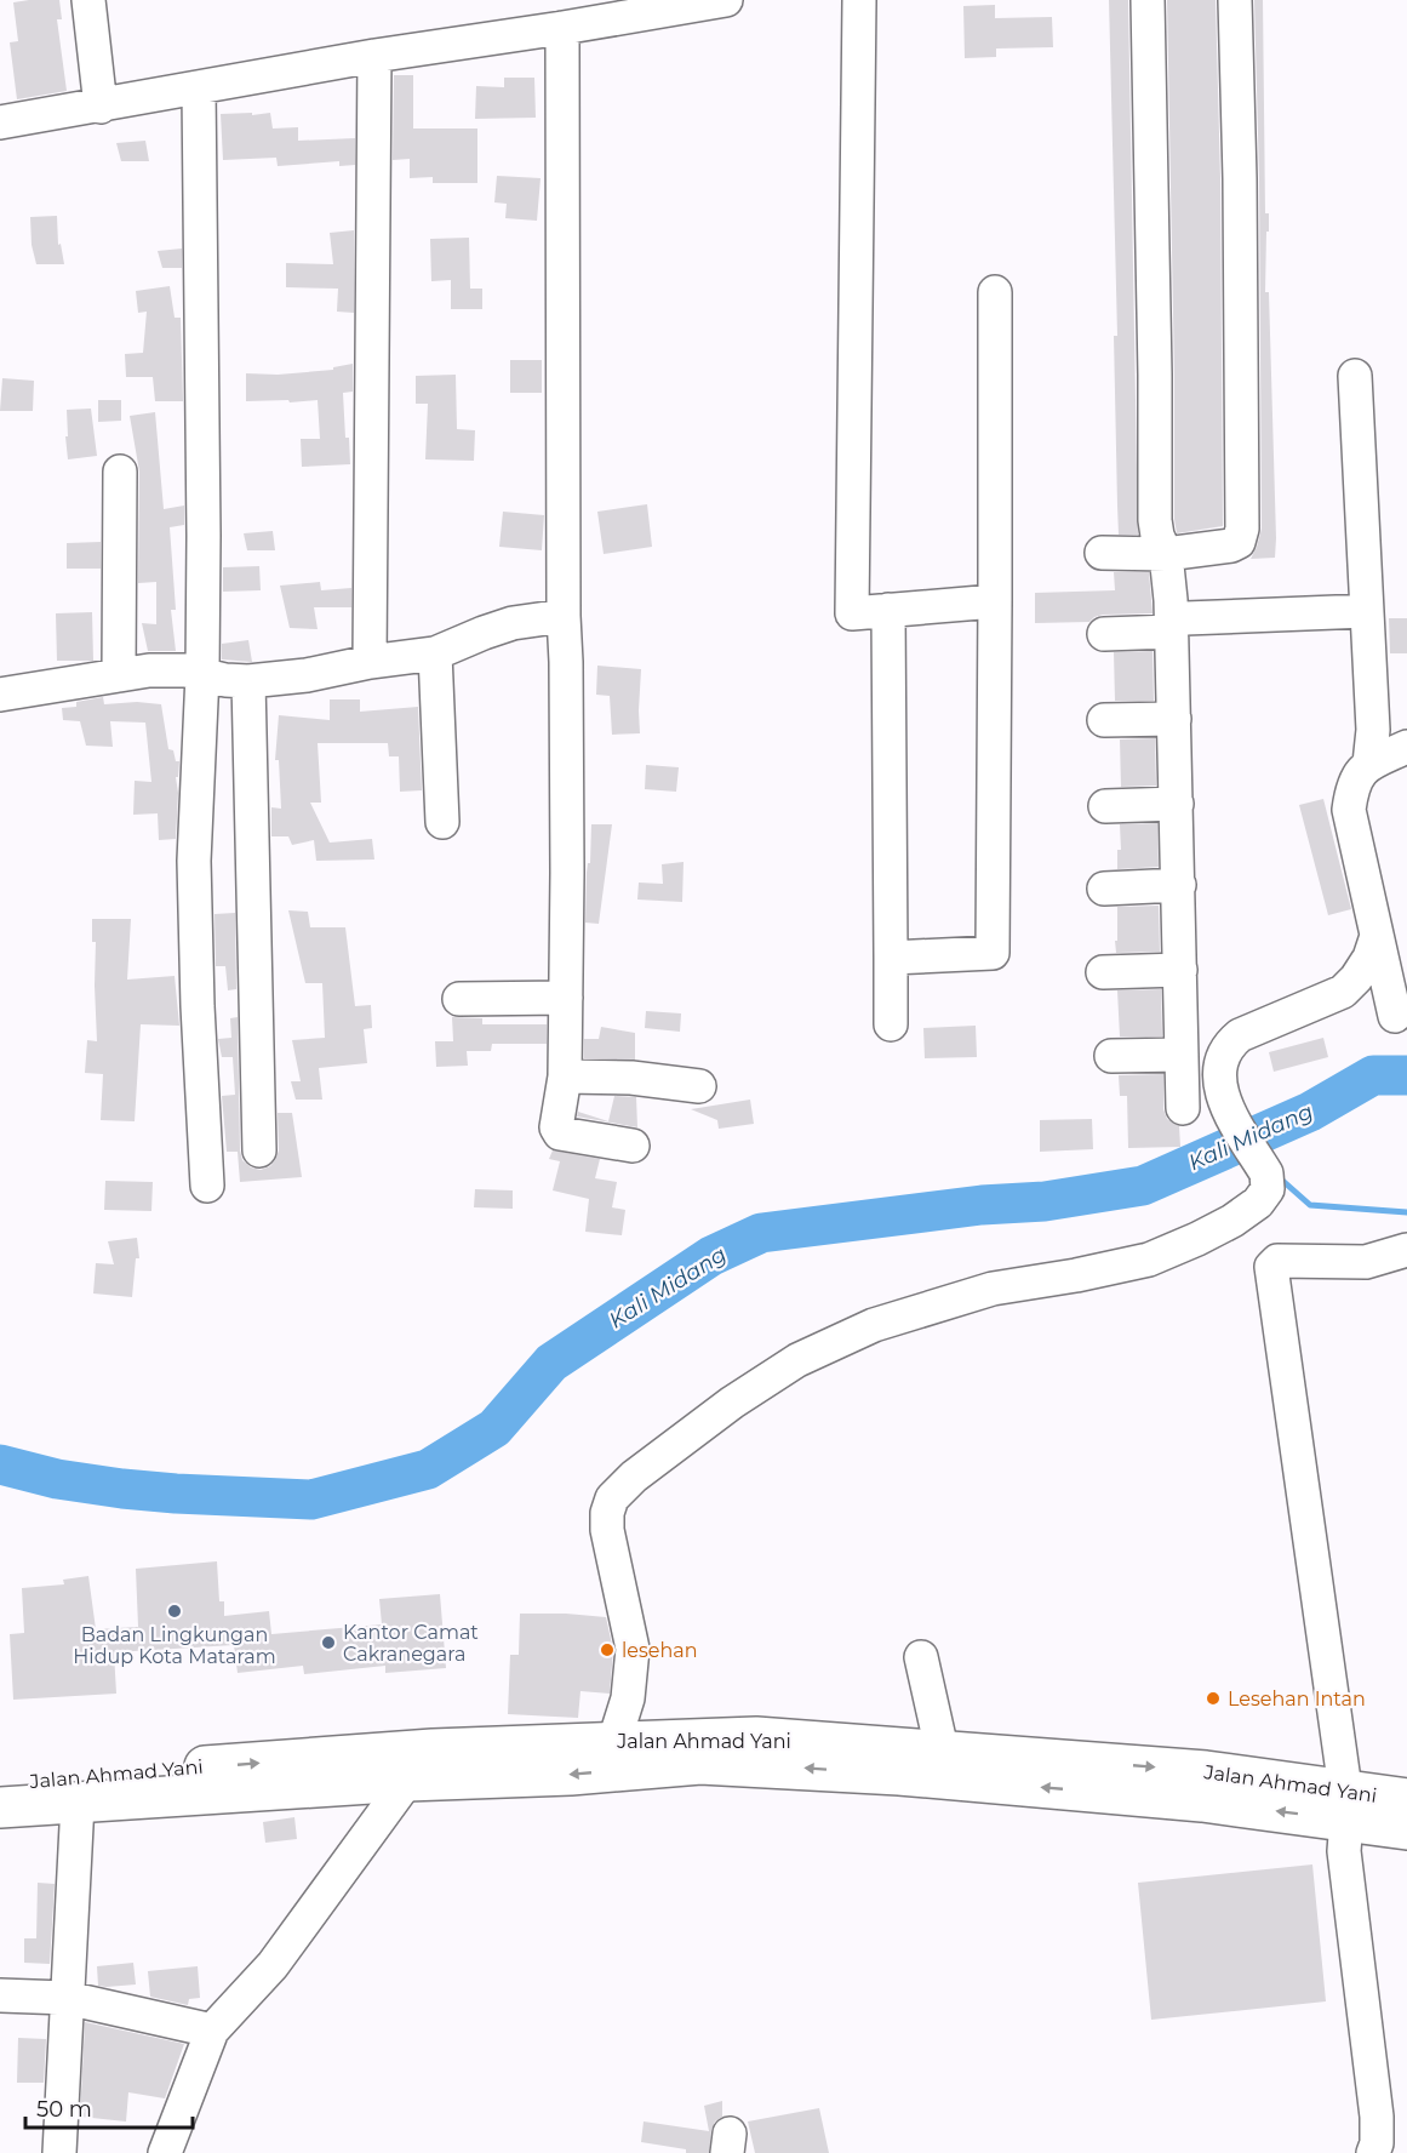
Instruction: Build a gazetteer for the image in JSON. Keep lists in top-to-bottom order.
{
  "streets": {
    "highway": ["Jalan Ahmad Yani"]
  },
  "water": ["Kali Midang"],
  "places": [
    "Badan Lingkungan Hidup Kota Mataram",
    "Kantor Camat Cakranegara",
    "lesehan",
    "Lesehan Intan"
  ],
  "scale_bar": "50 m"
}
